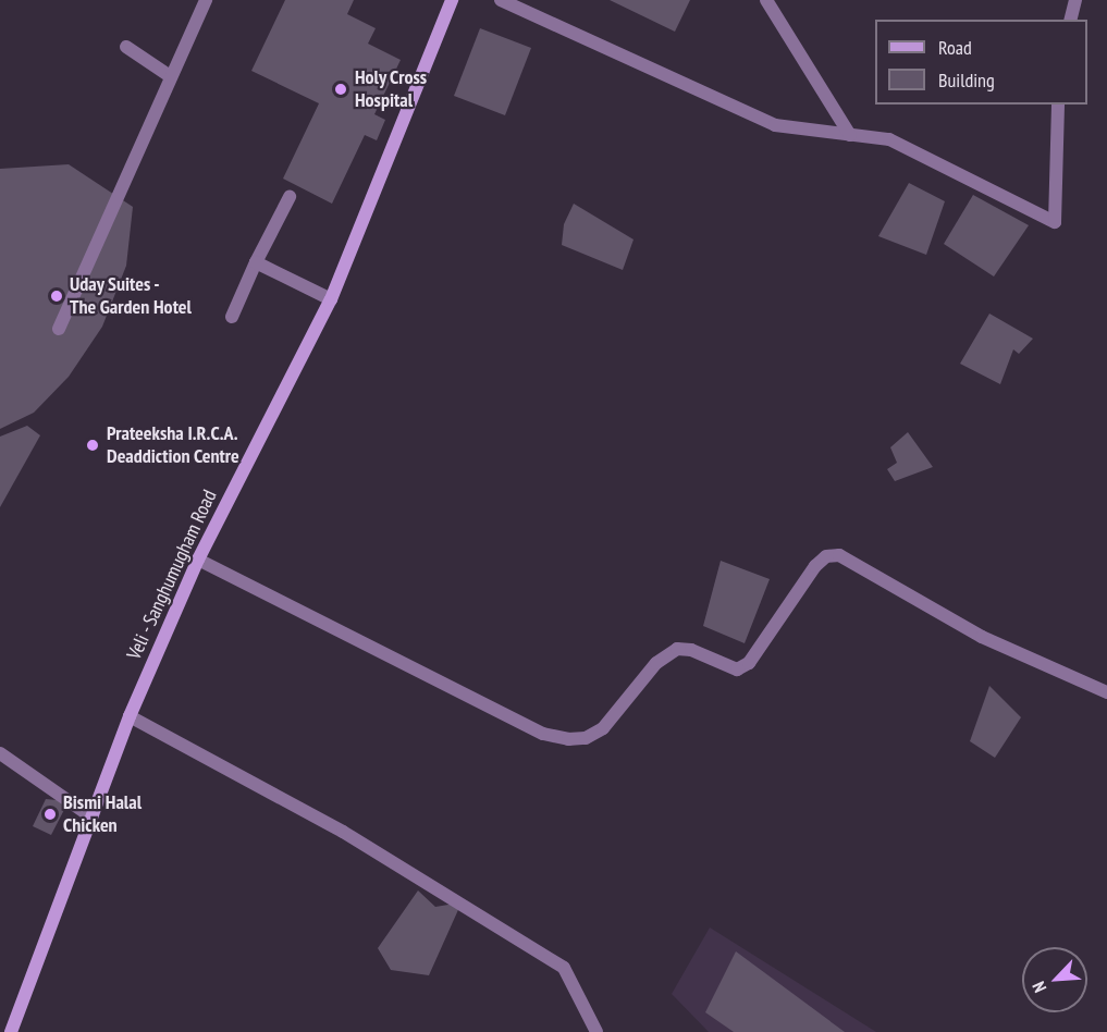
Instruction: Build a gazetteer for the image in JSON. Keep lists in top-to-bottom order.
{
  "streets": {
    "main road": ["Veli - Sanghumugham Road"]
  },
  "places": [
    "Holy Cross Hospital",
    "Uday Suites - The Garden Hotel",
    "Prateeksha I.R.C.A. Deaddiction Centre",
    "Bismi Halal Chicken"
  ],
  "legend": ["Road", "Building"],
  "north": "bottom left"
}
